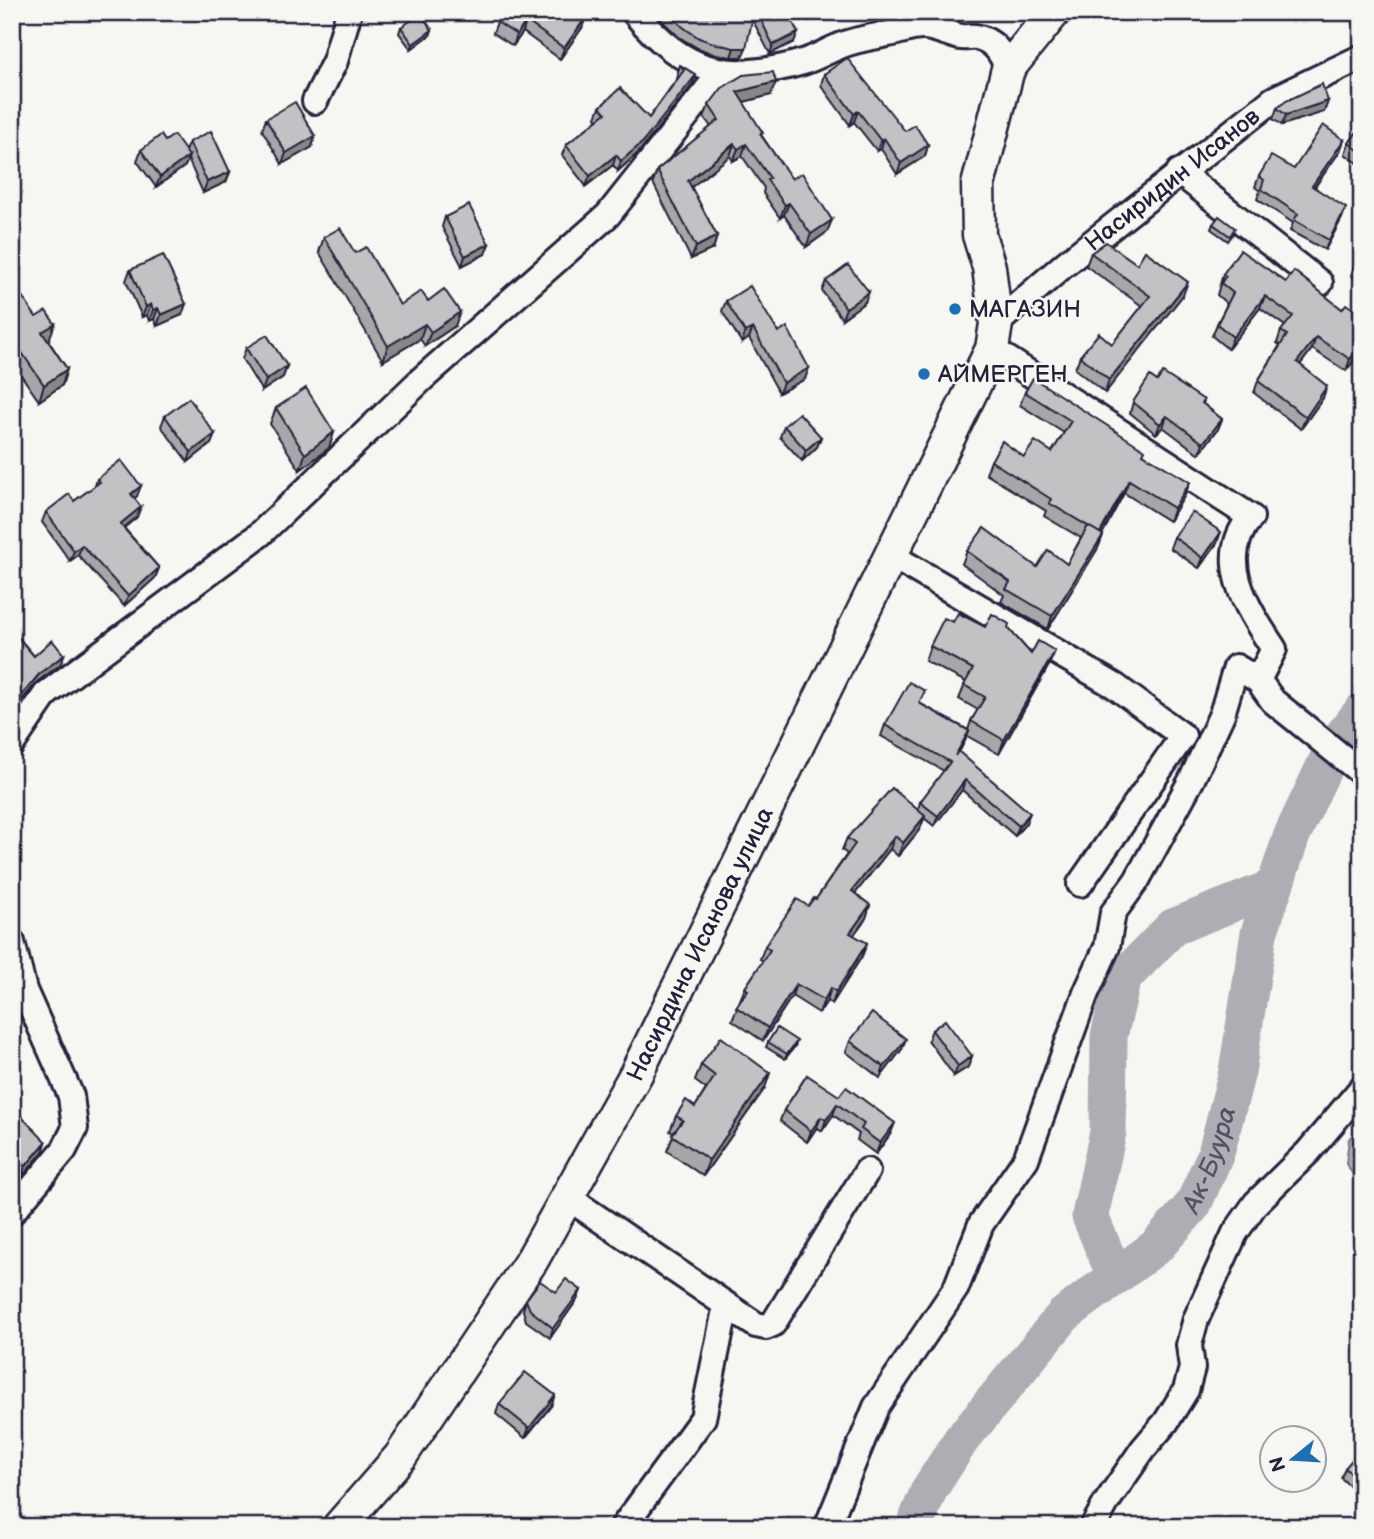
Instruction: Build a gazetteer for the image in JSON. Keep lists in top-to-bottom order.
{
  "streets": {
    "main road": ["Насирдина Исанова улица"],
    "street": ["Насиридин Исанов"]
  },
  "crossings": [
    ["Насиридин Исанов", "Насирдина Исанова улица"]
  ],
  "water": ["Ак-Буура"],
  "places": ["МАГАЗИН", "АЙМЕРГЕН"],
  "north": "left"
}
